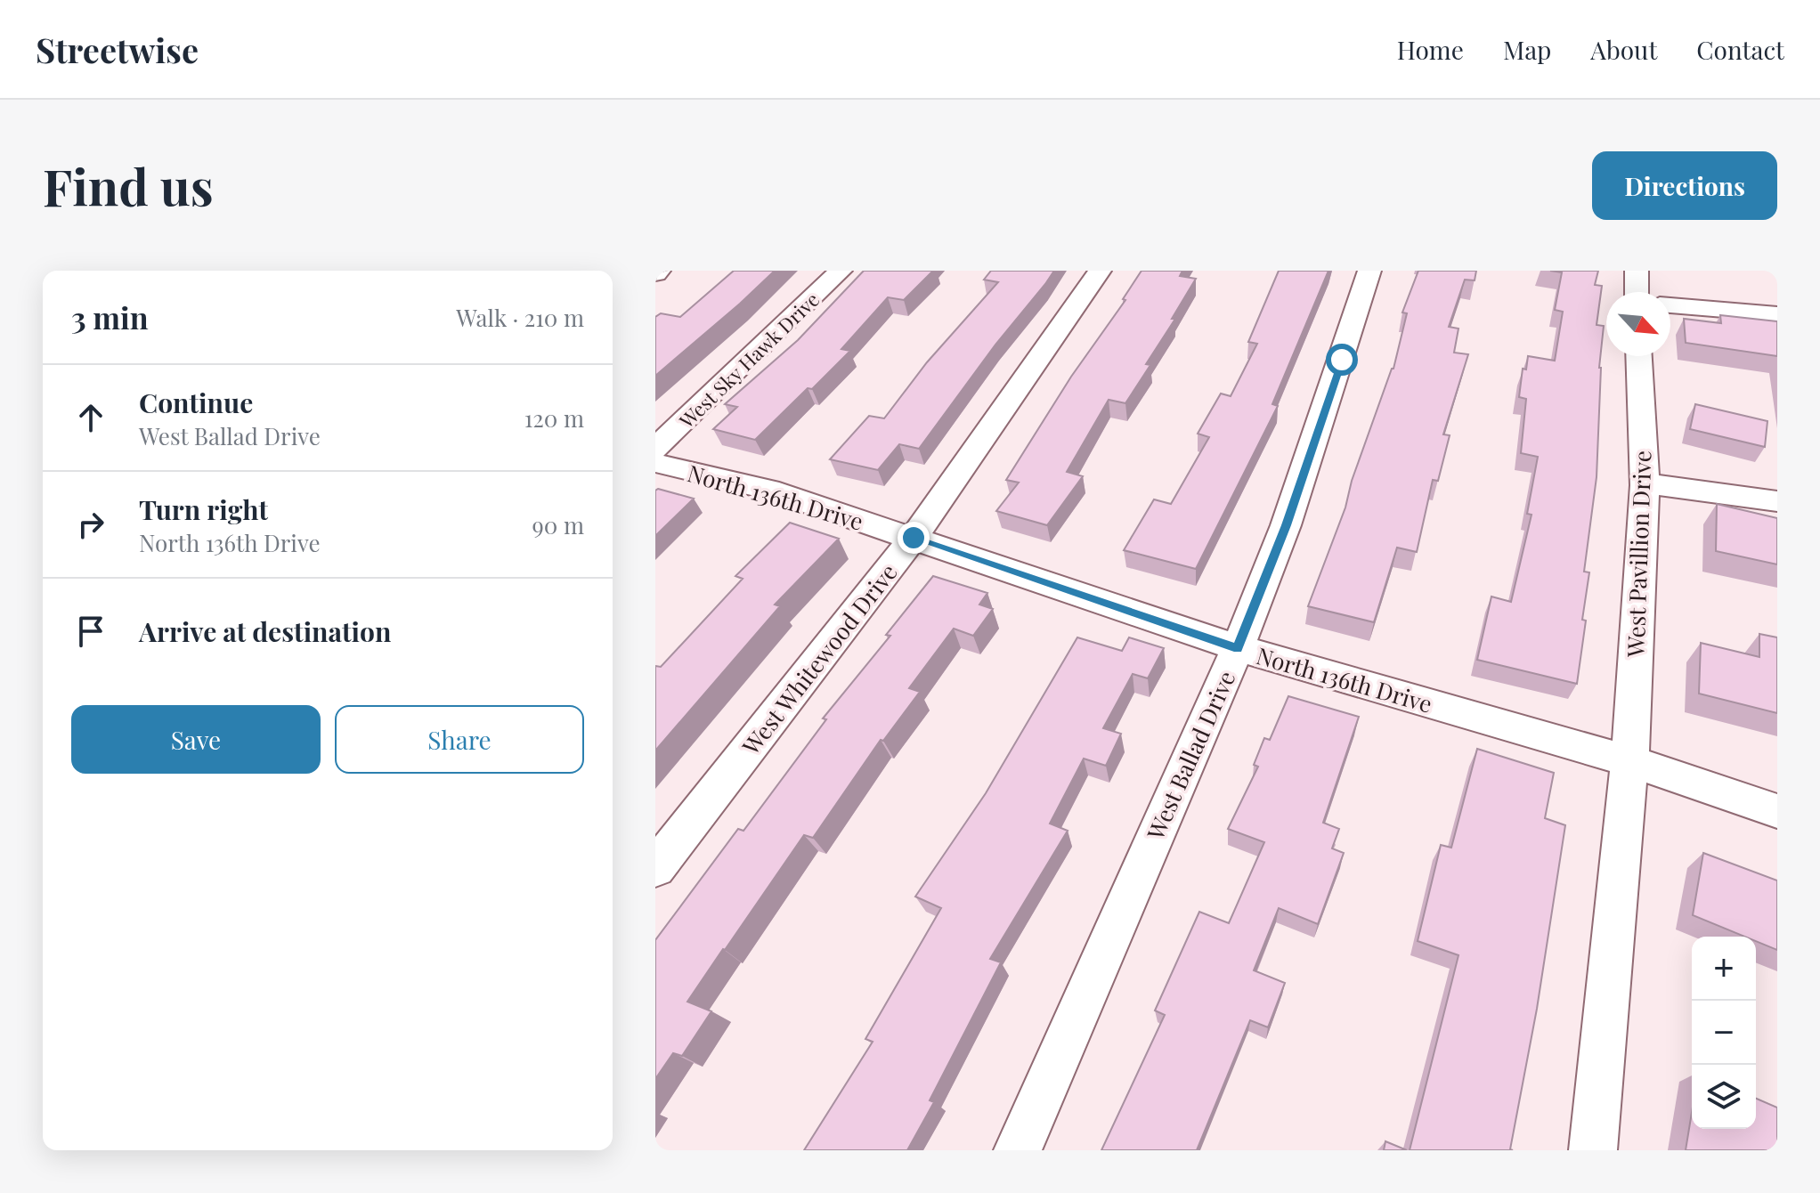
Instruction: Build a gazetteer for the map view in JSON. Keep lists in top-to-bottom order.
{
  "streets": {
    "street": [
      "West Sky Hawk Drive",
      "North 136th Drive",
      "West Pavillion Drive",
      "West Whitewood Drive",
      "West Ballad Drive"
    ]
  },
  "crossings": [
    ["North 136th Drive", "West Pavillion Drive"],
    ["North 136th Drive", "West Whitewood Drive"],
    ["North 136th Drive", "West Ballad Drive"]
  ],
  "north": "bottom right",
  "page": {
    "header": "Streetwise",
    "nav": [
      "Home",
      "Map",
      "About",
      "Contact"
    ],
    "buttons": [
      "Directions",
      ["Save", "Share"]
    ],
    "title": "Find us",
    "heading": ["3 min", "Walk · 210 m"],
    "list": [
      ["Continue", "West Ballad Drive", "120 m"],
      ["Turn right", "North 136th Drive", "90 m"],
      "Arrive at destination"
    ],
    "map_buttons": ["+", "−"]
  }
}
